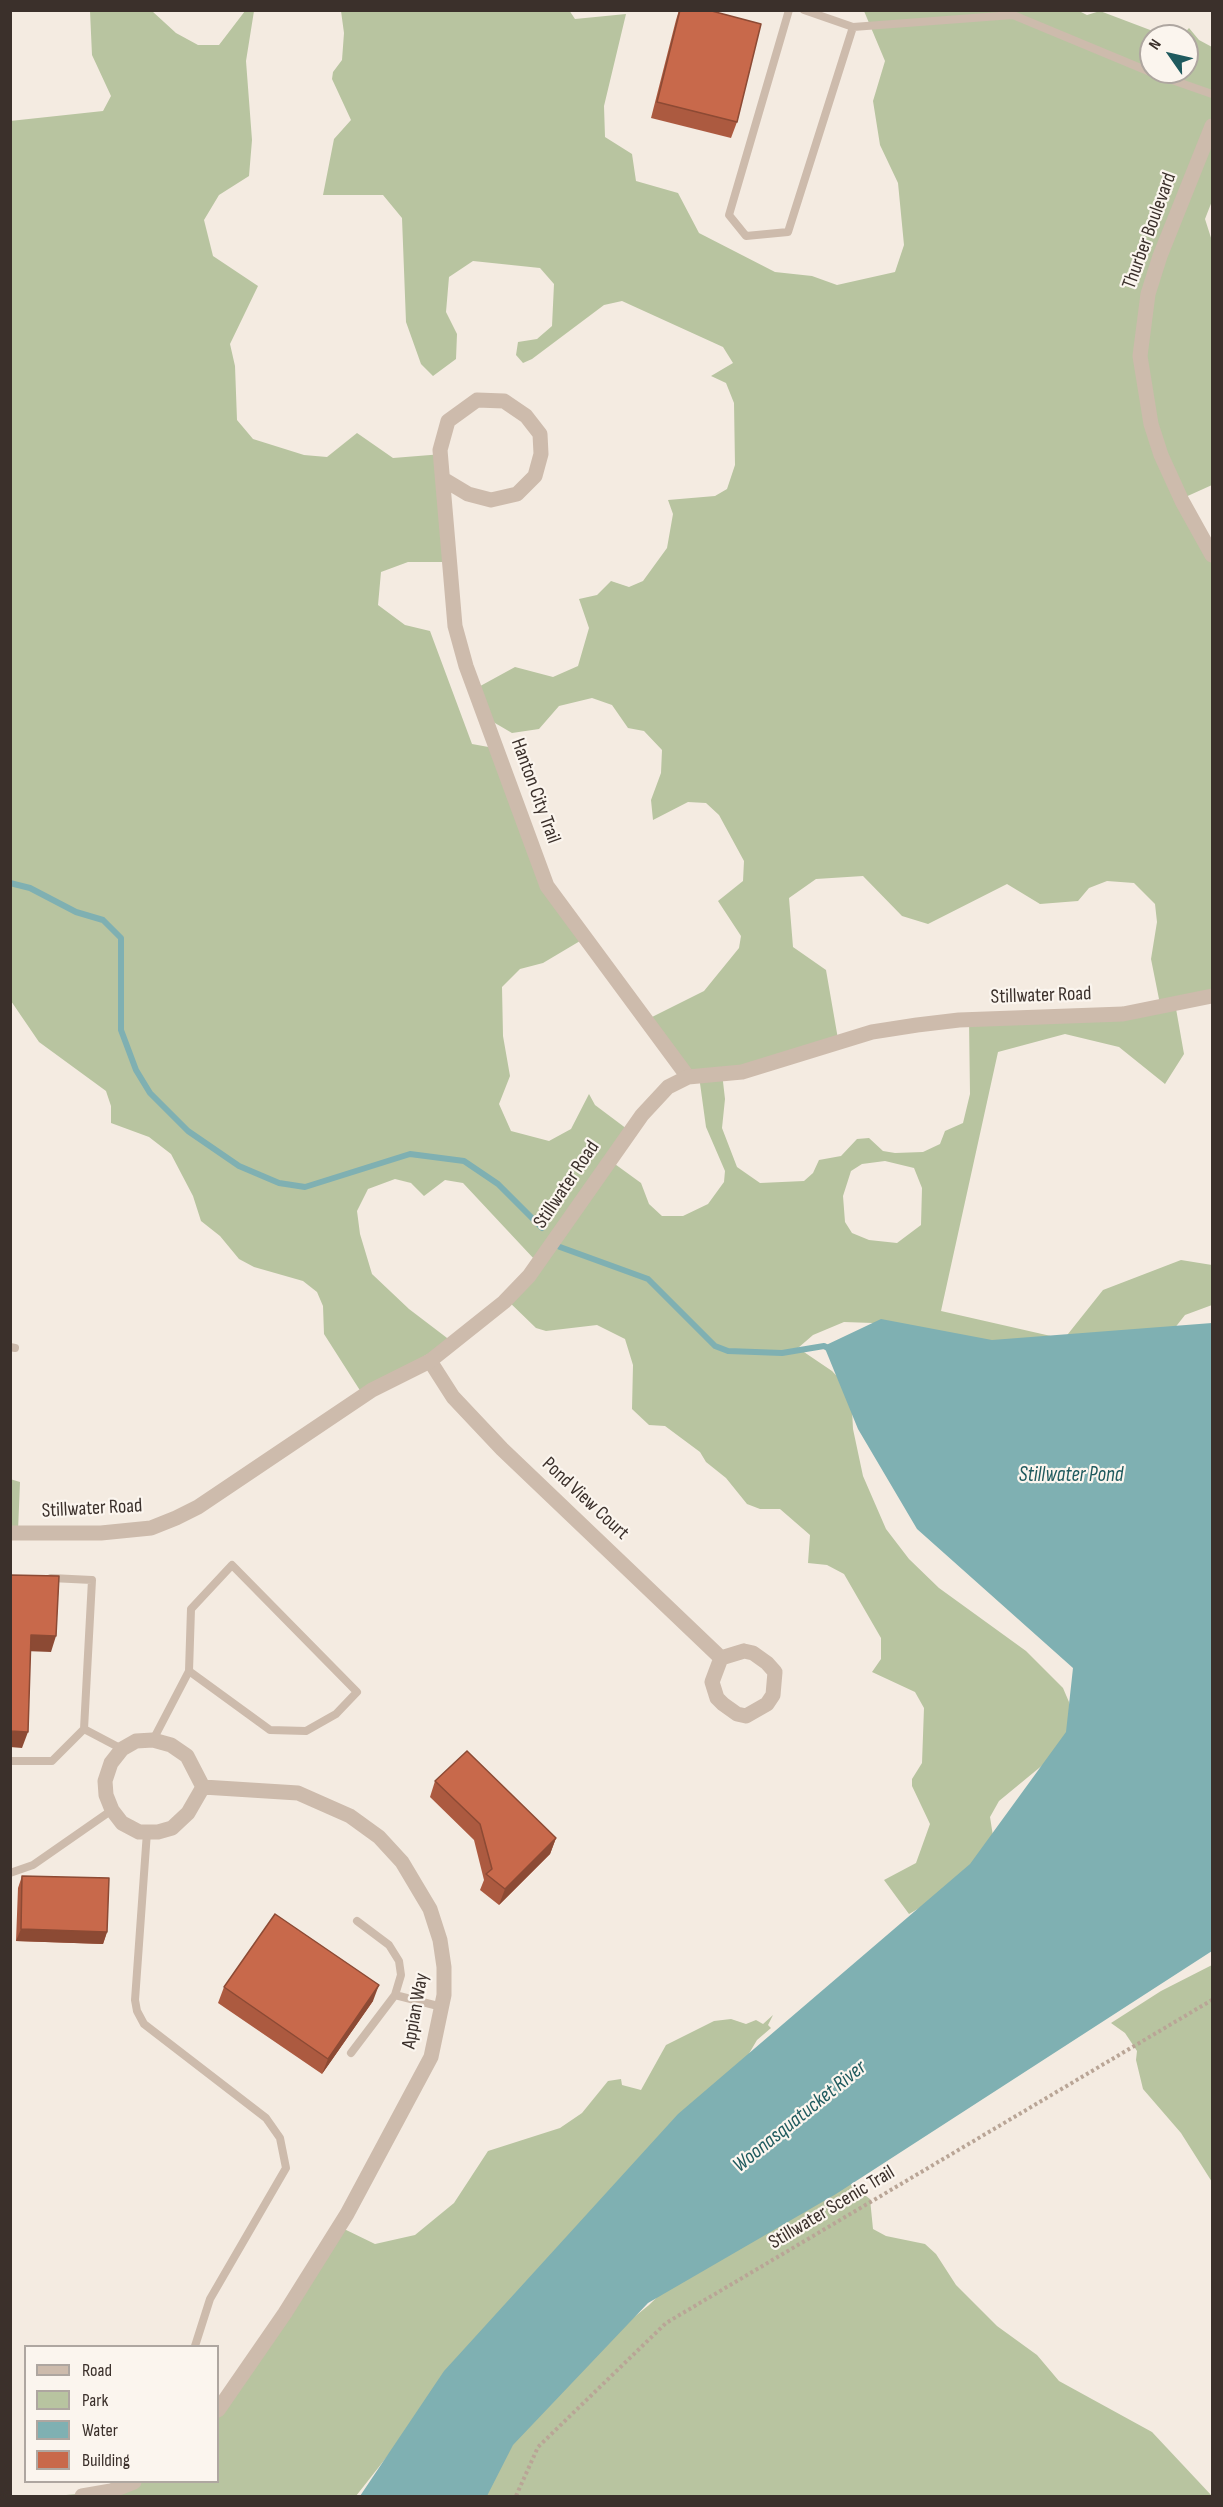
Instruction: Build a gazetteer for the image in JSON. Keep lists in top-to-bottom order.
{
  "streets": {
    "street": [
      "Thurber Boulevard",
      "Hanton City Trail",
      "Stillwater Road",
      "Pond View Court",
      "Appian Way"
    ],
    "path": ["Stillwater Scenic Trail"]
  },
  "crossings": [
    ["Hanton City Trail", "Stillwater Road"],
    ["Stillwater Road", "Pond View Court"]
  ],
  "water": ["Stillwater Pond", "Woonasquatucket River"],
  "legend": [
    "Road",
    "Park",
    "Water",
    "Building"
  ],
  "north": "top left"
}
